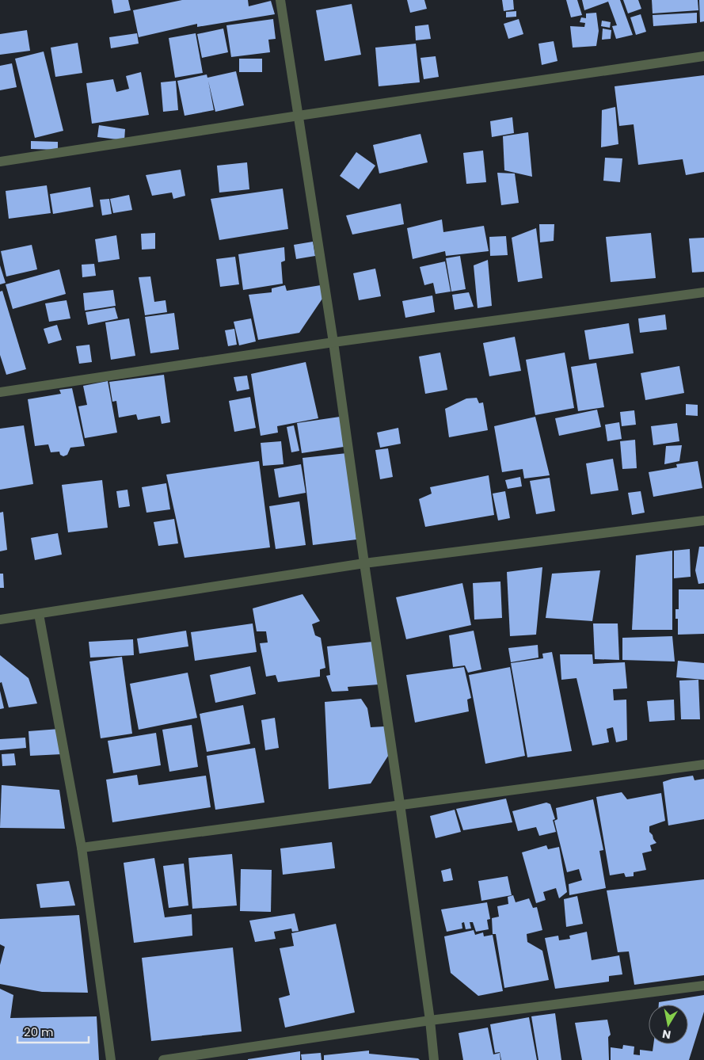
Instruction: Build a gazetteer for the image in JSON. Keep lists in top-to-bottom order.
{
  "scale_bar": "20 m",
  "north": "bottom"
}
